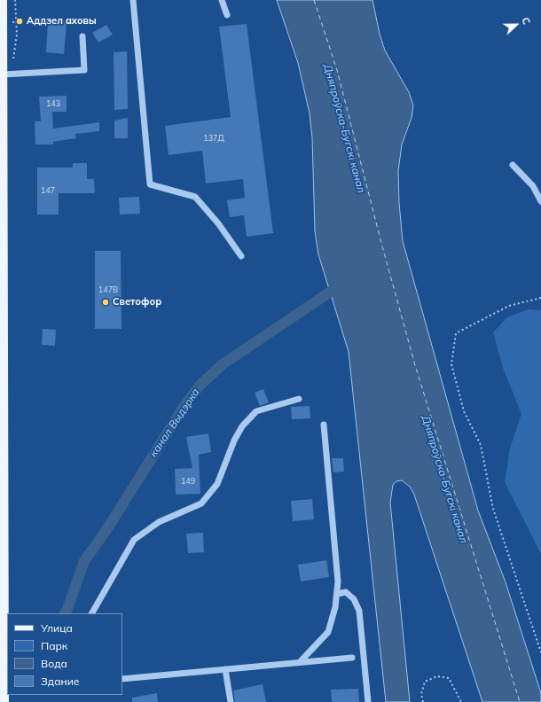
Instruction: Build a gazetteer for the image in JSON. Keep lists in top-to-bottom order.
{
  "water": ["Дняпроўска-Бугскі канал", "канал Выдэрка"],
  "places": ["Аддзел аховы", "Светофор"],
  "house_numbers": [
    "143",
    "137Д",
    "147",
    "147В",
    "149"
  ],
  "legend": [
    "Улица",
    "Парк",
    "Вода",
    "Здание"
  ],
  "north": "right"
}
